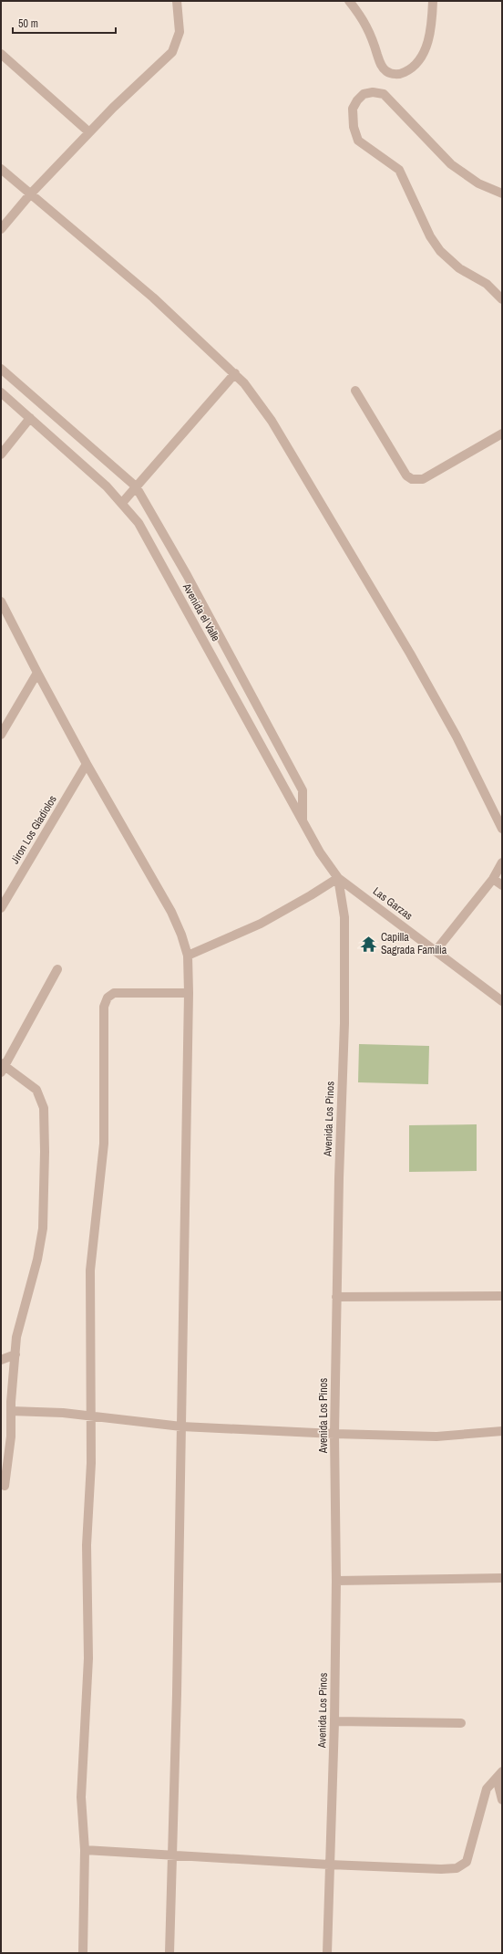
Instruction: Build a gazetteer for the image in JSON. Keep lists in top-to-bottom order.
{
  "streets": {
    "street": [
      "Avenida el Valle",
      "Jiron Los Gladiolos",
      "Las Garzas",
      "Avenida Los Pinos"
    ]
  },
  "crossings": [
    ["Avenida el Valle", "Las Garzas"],
    ["Avenida el Valle", "Avenida Los Pinos"],
    ["Las Garzas", "Avenida Los Pinos"]
  ],
  "places": {
    "temple": ["Capilla Sagrada Familia"]
  },
  "scale_bar": "50 m"
}
